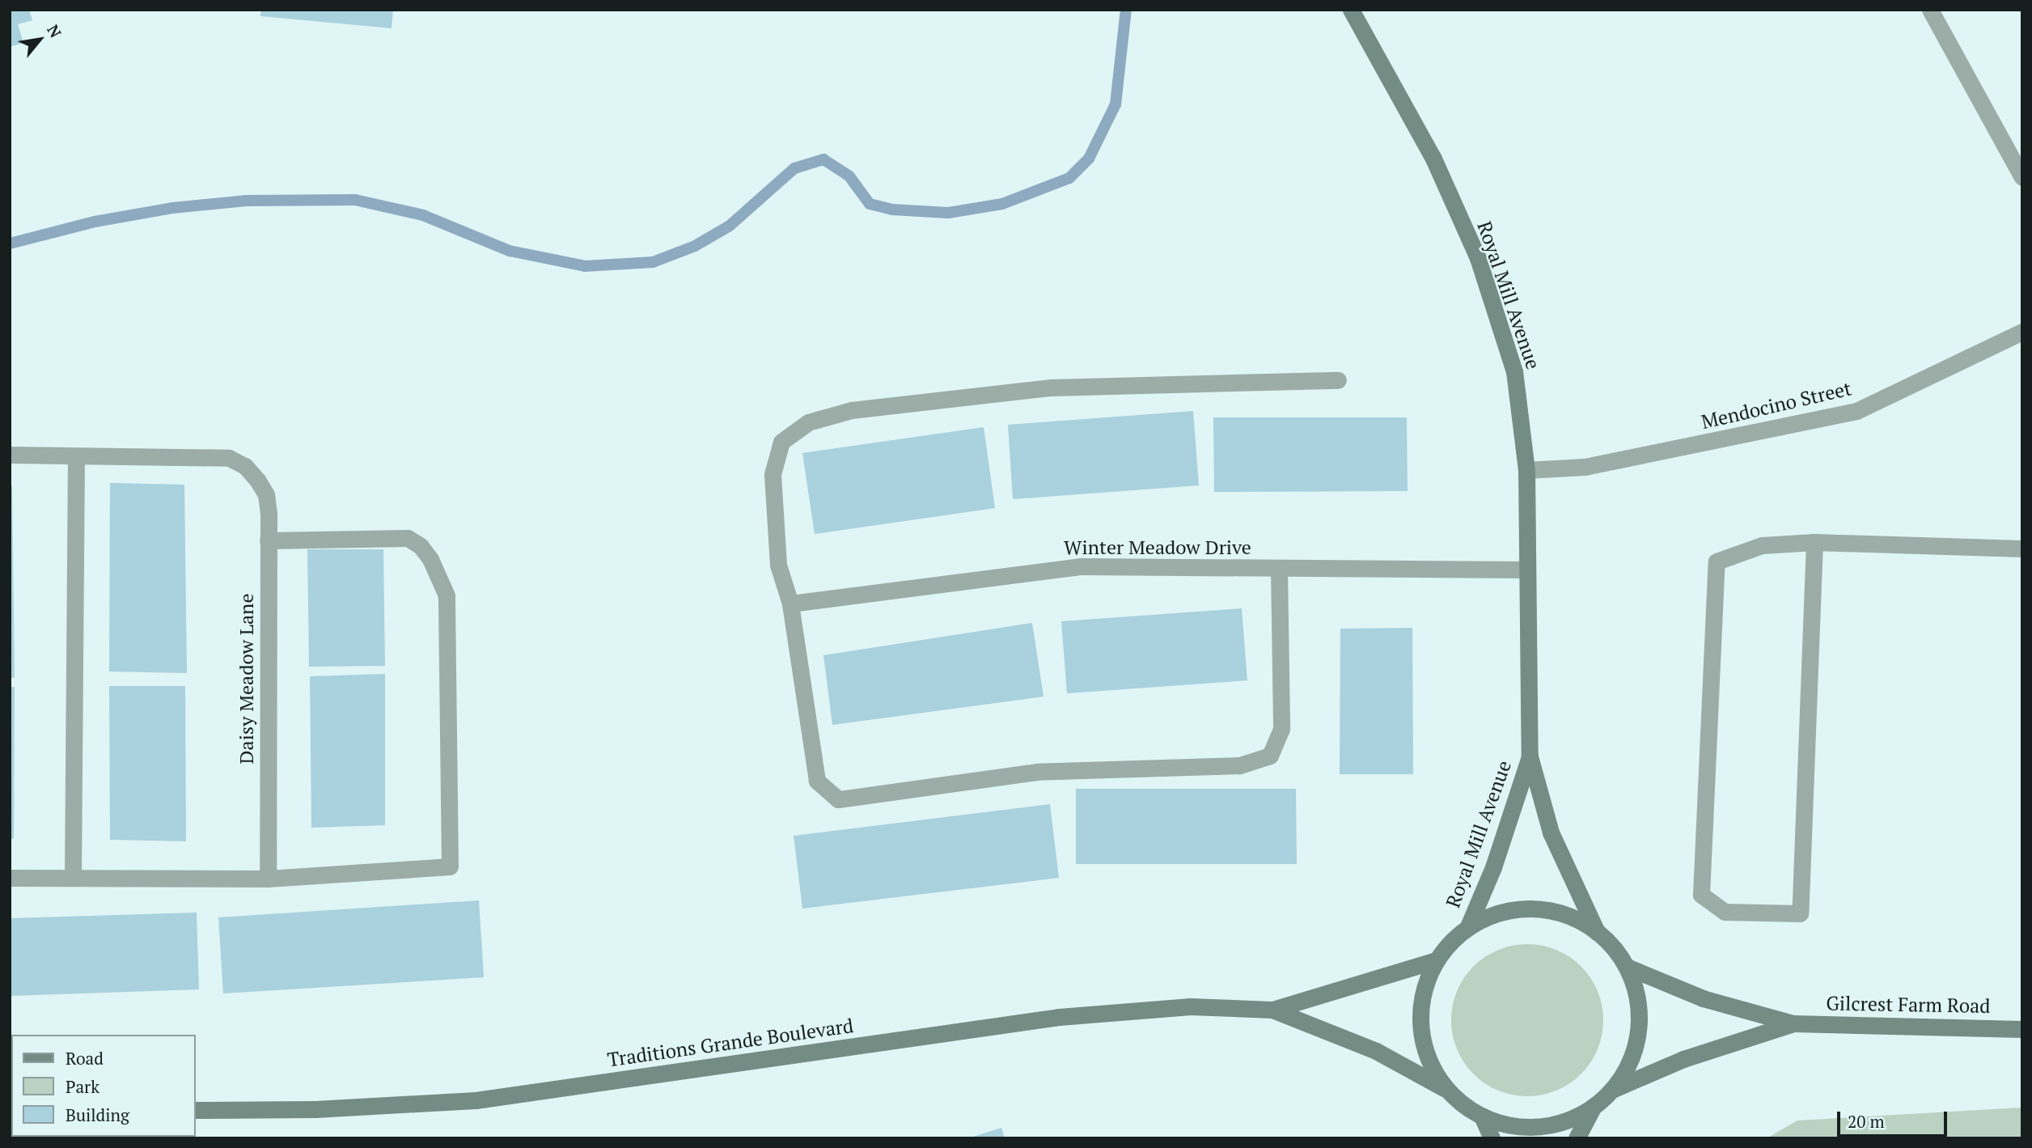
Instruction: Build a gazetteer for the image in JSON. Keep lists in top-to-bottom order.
{
  "streets": {
    "main road": ["Royal Mill Avenue", "Gilcrest Farm Road", "Traditions Grande Boulevard"],
    "street": ["Mendocino Street", "Winter Meadow Drive", "Daisy Meadow Lane"]
  },
  "crossings": [
    ["Royal Mill Avenue", "Mendocino Street"],
    ["Royal Mill Avenue", "Winter Meadow Drive"]
  ],
  "legend": ["Road", "Park", "Building"],
  "scale_bar": "20 m",
  "north": "top right"
}
